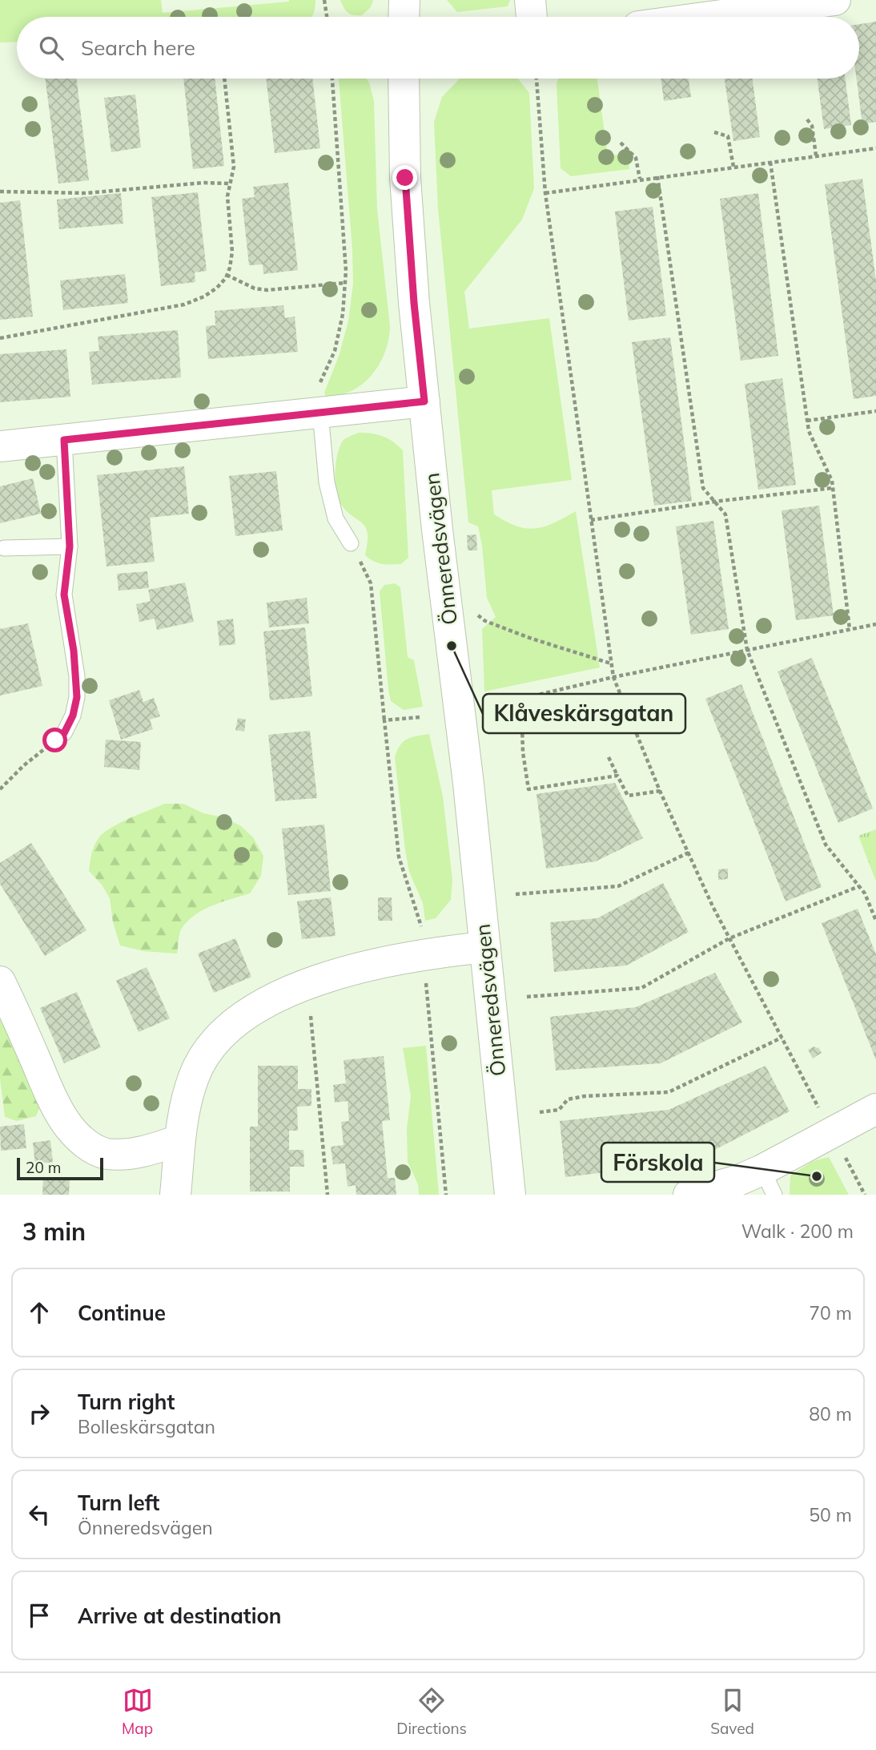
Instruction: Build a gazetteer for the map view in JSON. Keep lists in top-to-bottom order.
{
  "streets": {
    "street": ["Önneredsvägen"]
  },
  "places": ["Klåveskärsgatan", "Förskola"],
  "scale_bar": "20 m",
  "page": {
    "search": "Search here",
    "scale": "20 m",
    "heading": ["3 min", "Walk · 200 m"],
    "list": [
      ["Continue", "70 m"],
      ["Turn right", "Bolleskärsgatan", "80 m"],
      ["Turn left", "Önneredsvägen", "50 m"],
      "Arrive at destination"
    ],
    "nav": ["Map", "Directions", "Saved"]
  }
}
